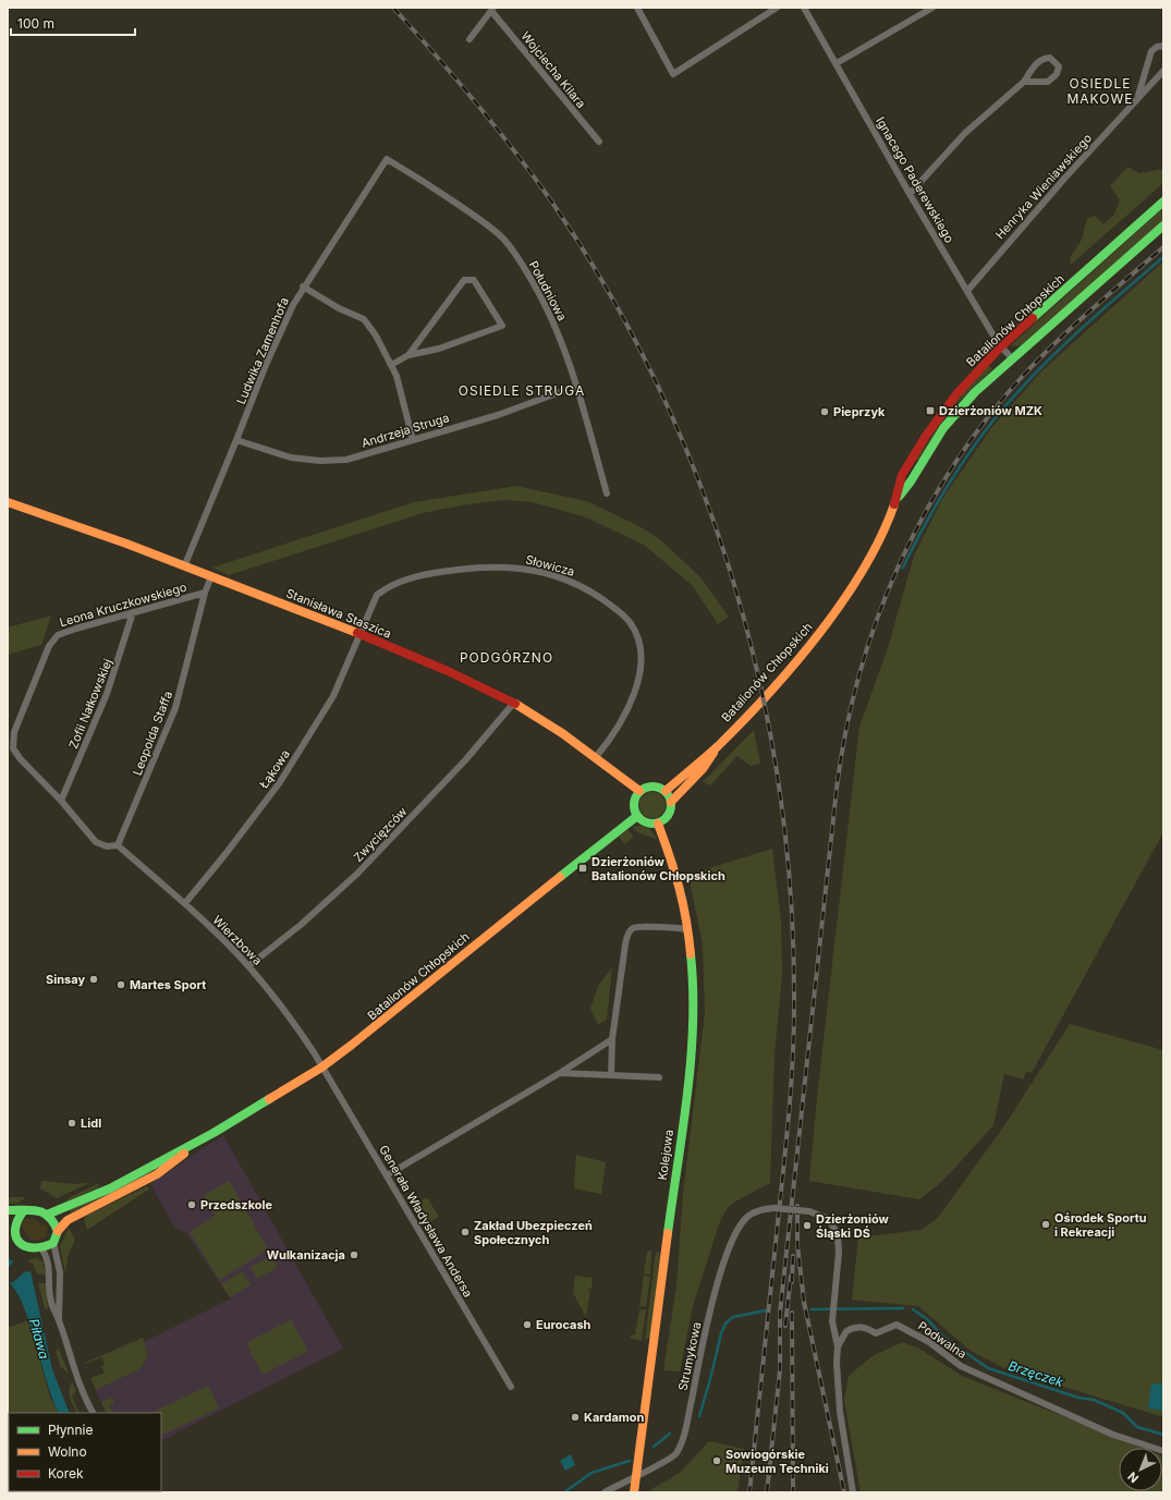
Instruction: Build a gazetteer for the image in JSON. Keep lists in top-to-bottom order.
{
  "streets": {
    "main road": ["Batalionów Chłopskich", "Stanisława Staszica", "Kolejowa"],
    "street": [
      "Wojciecha Kilara",
      "Ignacego Paderewskiego",
      "Henryka Wieniawskiego",
      "Południowa",
      "Ludwika Zamenhofa",
      "Andrzeja Struga",
      "Słowicza",
      "Leona Kruczkowskiego",
      "Zofii Nałkowskiej",
      "Leopolda Staffa",
      "Łąkowa",
      "Zwycięzców",
      "Wierzbowa",
      "Generała Władysława Andersa",
      "Podwalna",
      "Strumykowa"
    ]
  },
  "crossings": [
    ["Ignacego Paderewskiego", "Henryka Wieniawskiego"],
    ["Ignacego Paderewskiego", "Batalionów Chłopskich"],
    ["Południowa", "Ludwika Zamenhofa"],
    ["Południowa", "Andrzeja Struga"],
    ["Batalionów Chłopskich", "Stanisława Staszica"],
    ["Batalionów Chłopskich", "Wierzbowa"],
    ["Batalionów Chłopskich", "Kolejowa"],
    ["Batalionów Chłopskich", "Generała Władysława Andersa"],
    ["Ludwika Zamenhofa", "Andrzeja Struga"],
    ["Ludwika Zamenhofa", "Stanisława Staszica"],
    ["Słowicza", "Stanisława Staszica"],
    ["Słowicza", "Łąkowa"],
    ["Leona Kruczkowskiego", "Zofii Nałkowskiej"],
    ["Leona Kruczkowskiego", "Leopolda Staffa"],
    ["Leona Kruczkowskiego", "Wierzbowa"],
    ["Stanisława Staszica", "Leopolda Staffa"],
    ["Stanisława Staszica", "Łąkowa"],
    ["Stanisława Staszica", "Zwycięzców"],
    ["Stanisława Staszica", "Kolejowa"],
    ["Leopolda Staffa", "Wierzbowa"],
    ["Łąkowa", "Wierzbowa"],
    ["Zwycięzców", "Wierzbowa"],
    ["Wierzbowa", "Generała Władysława Andersa"],
    ["Kolejowa", "Strumykowa"],
    ["Podwalna", "Strumykowa"]
  ],
  "districts": ["OSIEDLE MAKOWE", "OSIEDLE STRUGA", "PODGÓRZNO"],
  "water": ["Piława", "Brzęczek"],
  "places": {
    "transit": ["Dzierżoniów MZK", "Dzierżoniów Batalionów Chłopskich"],
    "other": [
      "Pieprzyk",
      "Sinsay",
      "Martes Sport",
      "Lidl",
      "Przedszkole",
      "Ośrodek Sportu i Rekreacji",
      "Dzierżoniów Śląski DŚ",
      "Zakład Ubezpieczeń Społecznych",
      "Wulkanizacja",
      "Eurocash",
      "Kardamon",
      "Sowiogórskie Muzeum Techniki"
    ]
  },
  "legend": ["Płynnie", "Wolno", "Korek"],
  "scale_bar": "100 m",
  "north": "bottom left"
}
